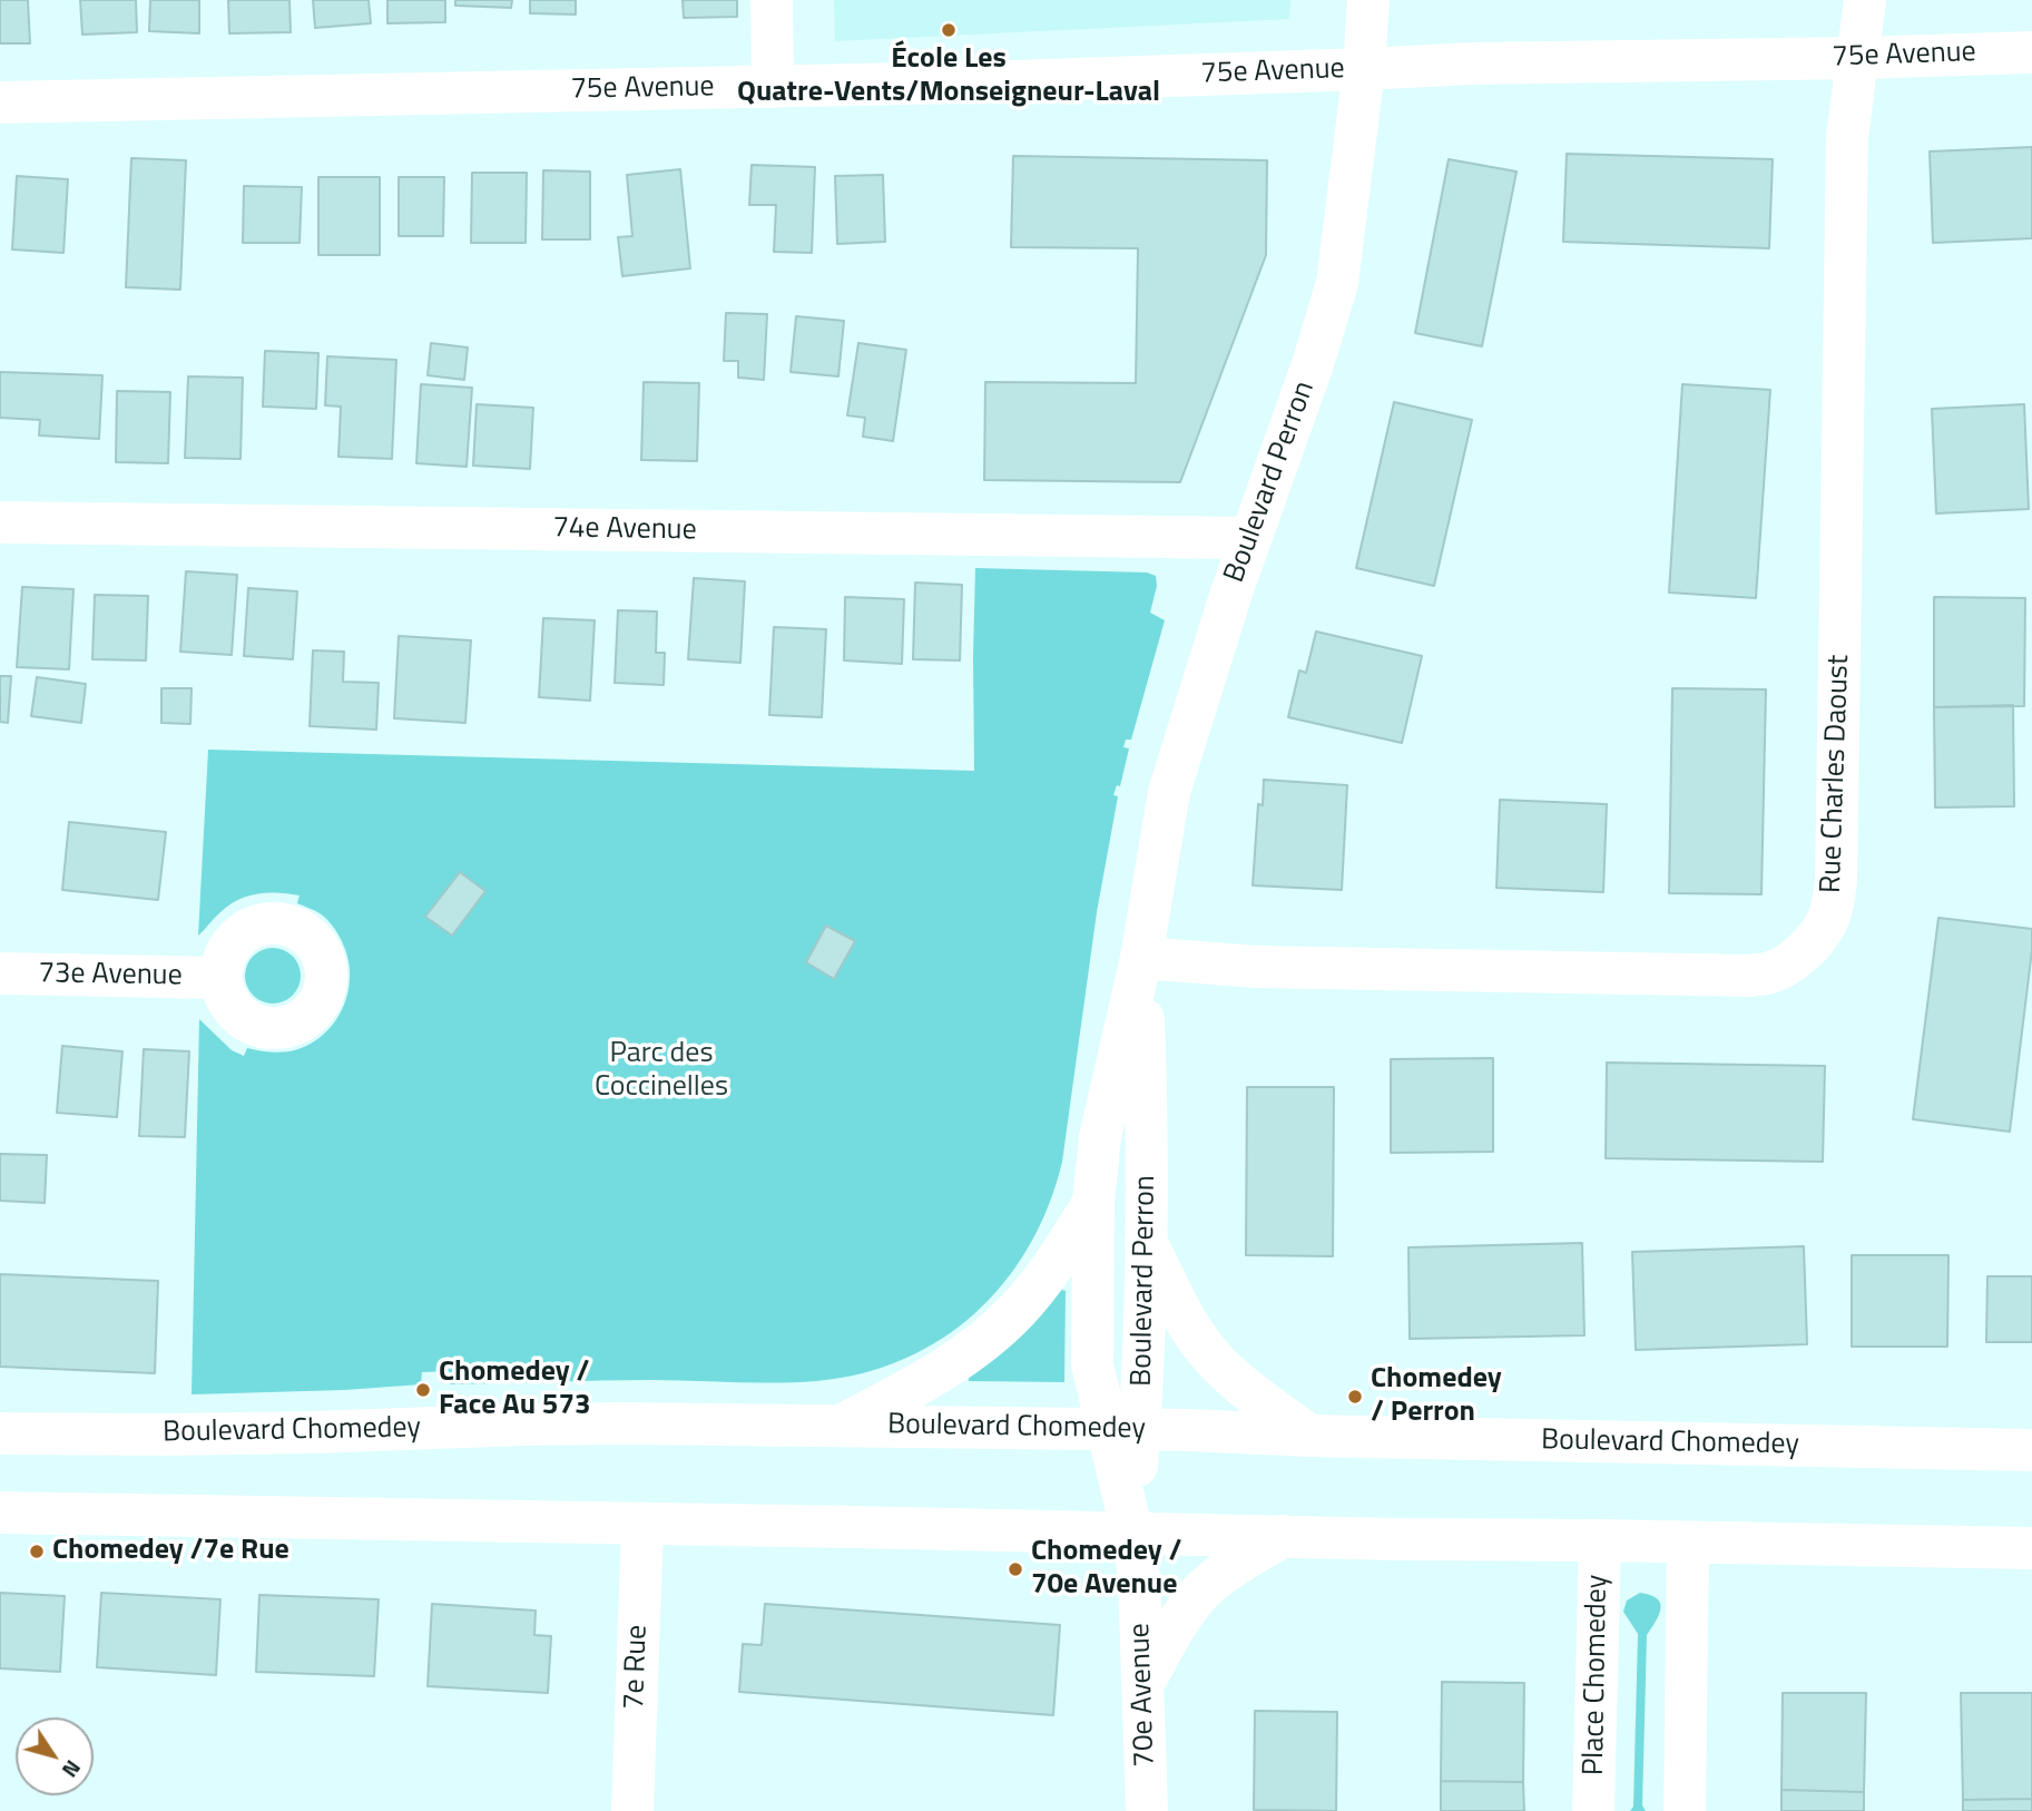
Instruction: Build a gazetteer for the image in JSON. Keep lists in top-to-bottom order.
{
  "streets": {
    "street": [
      "75e Avenue",
      "Boulevard Perron",
      "74e Avenue",
      "Rue Charles Daoust",
      "73e Avenue",
      "Boulevard Chomedey",
      "7e Rue",
      "Place Chomedey",
      "70e Avenue"
    ]
  },
  "crossings": [
    ["75e Avenue", "Boulevard Perron"],
    ["75e Avenue", "Rue Charles Daoust"],
    ["Boulevard Perron", "74e Avenue"],
    ["Boulevard Perron", "Rue Charles Daoust"],
    ["Boulevard Perron", "Boulevard Chomedey"],
    ["Boulevard Perron", "70e Avenue"]
  ],
  "parks": ["Parc des Coccinelles"],
  "places": [
    "École Les Quatre-Vents/Monseigneur-Laval",
    "Chomedey / Face Au 573",
    "Chomedey / Perron",
    "Chomedey /7e Rue",
    "Chomedey / 70e Avenue"
  ],
  "north": "bottom right"
}
